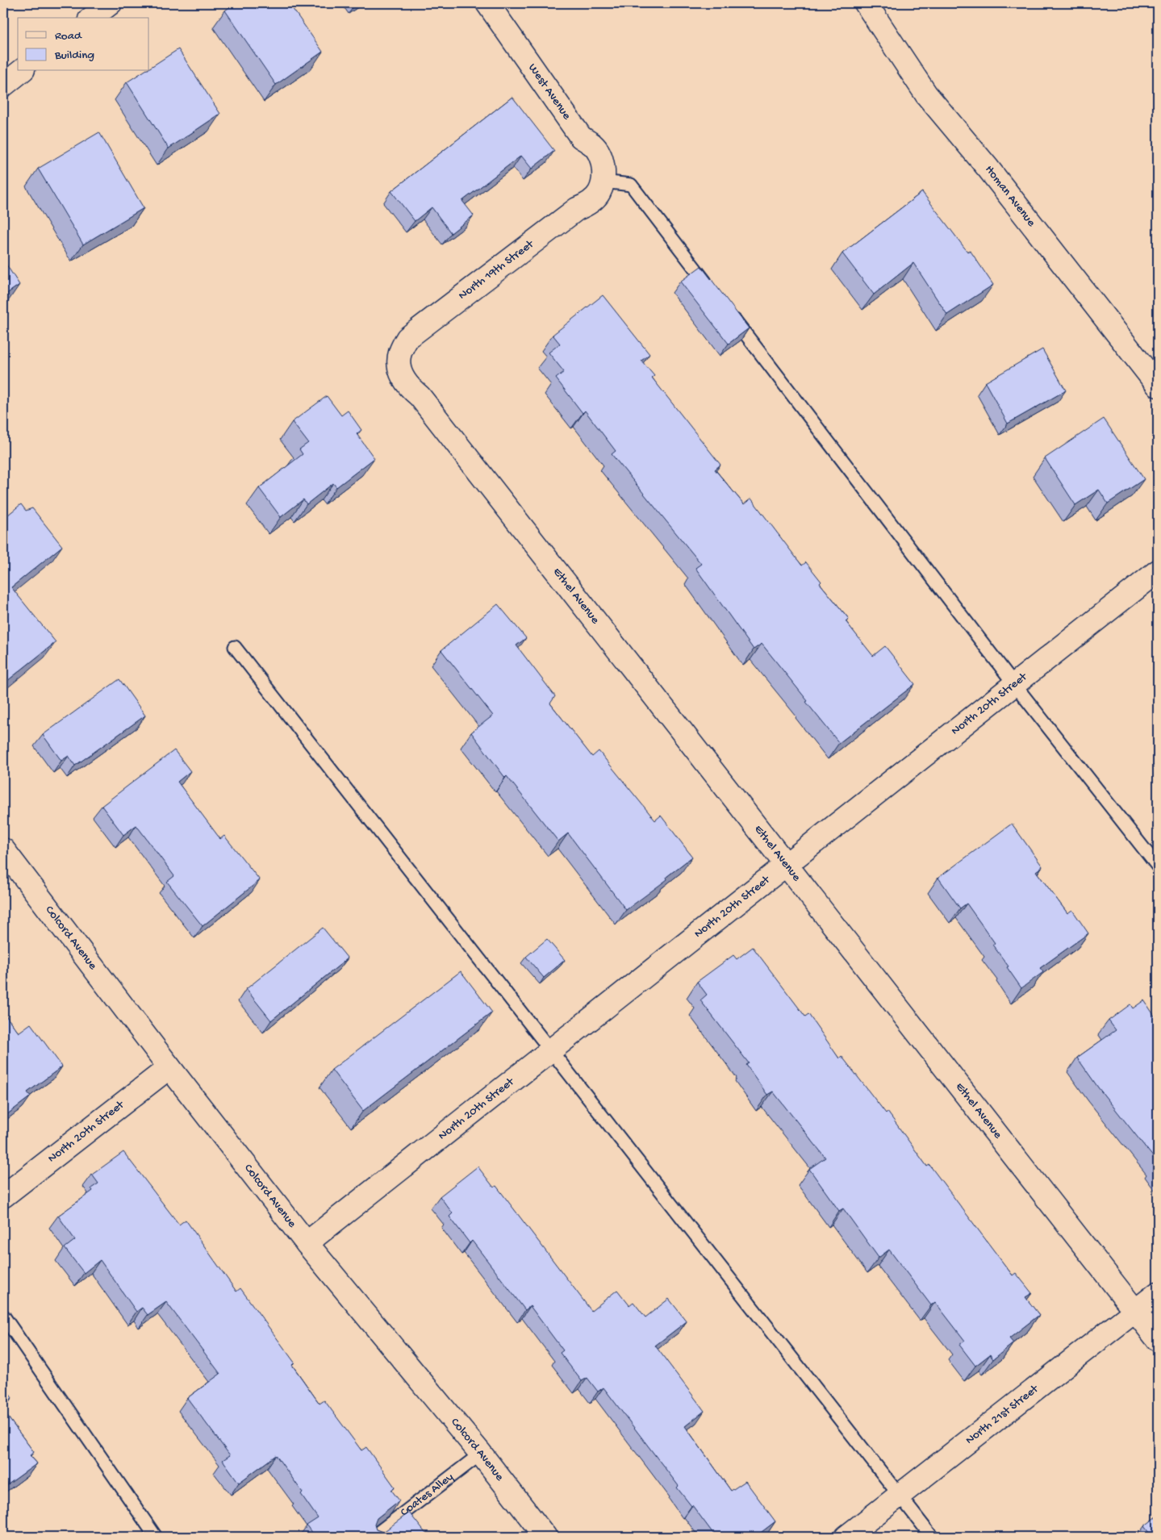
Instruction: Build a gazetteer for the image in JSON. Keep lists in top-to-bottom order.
{
  "streets": {
    "street": [
      "West Avenue",
      "Homan Avenue",
      "North 19th Street",
      "Ethel Avenue",
      "North 20th Street",
      "Colcord Avenue",
      "North 21st Street"
    ],
    "lane": ["Coates Alley"]
  },
  "crossings": [
    ["West Avenue", "North 19th Street"],
    ["North 19th Street", "Ethel Avenue"],
    ["Ethel Avenue", "North 20th Street"],
    ["Ethel Avenue", "North 21st Street"],
    ["North 20th Street", "Colcord Avenue"],
    ["Colcord Avenue", "Coates Alley"]
  ],
  "legend": ["Road", "Building"]
}
